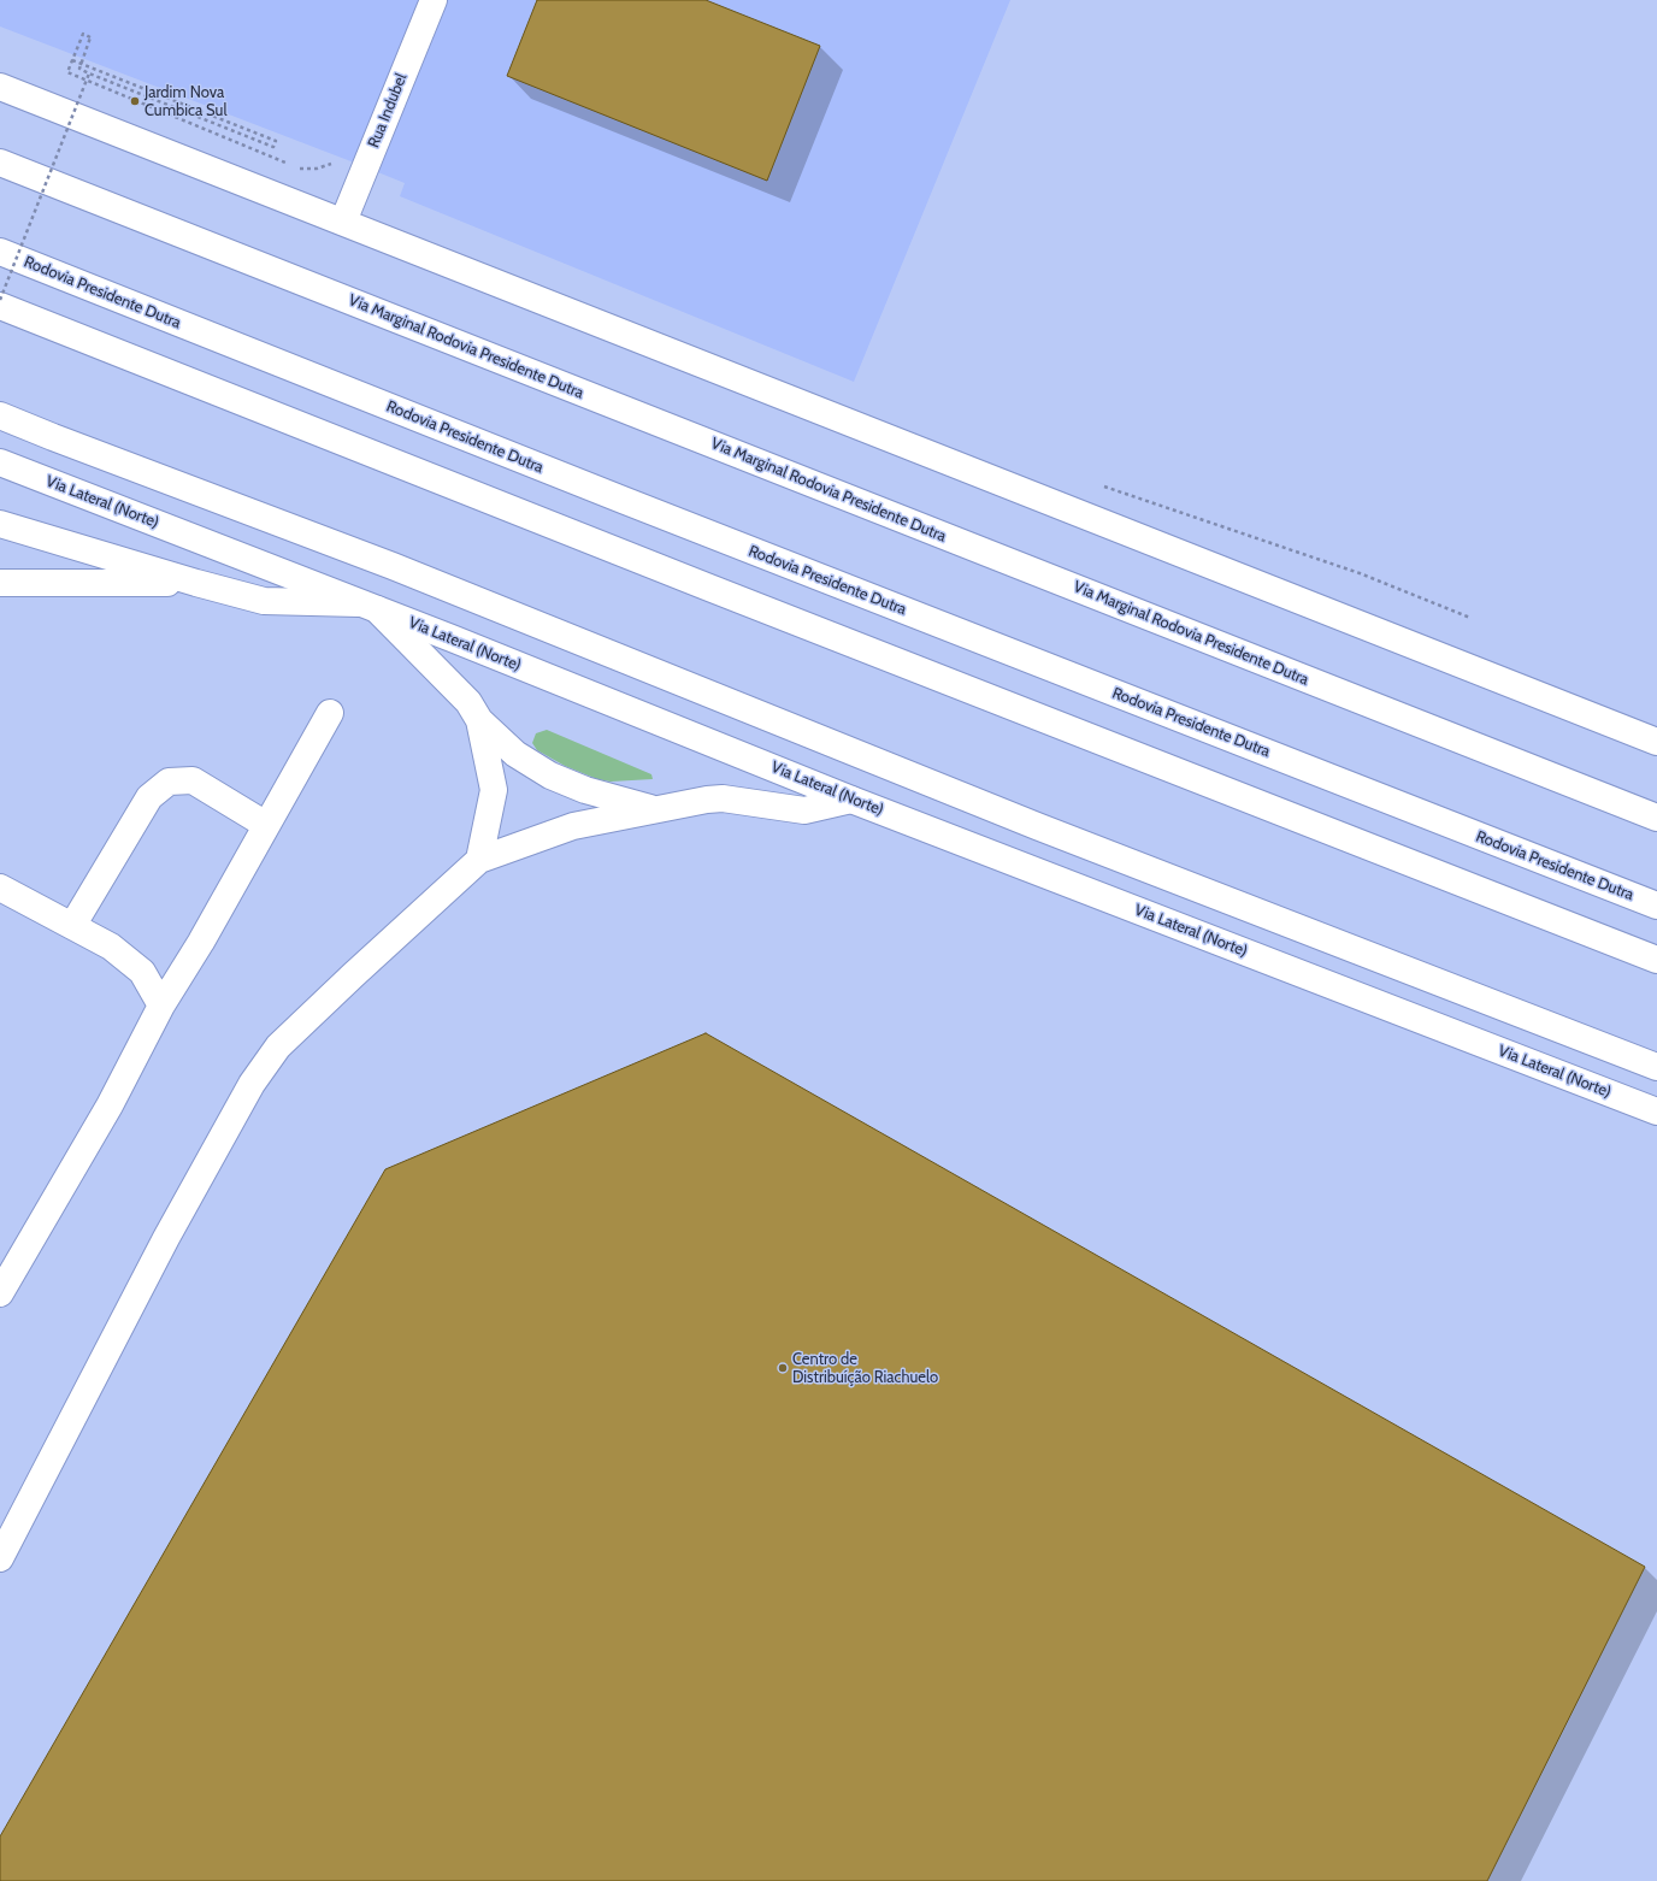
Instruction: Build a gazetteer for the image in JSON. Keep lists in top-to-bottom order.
{
  "streets": {
    "main road": [
      "Rua Indubel",
      "Rodovia Presidente Dutra",
      "Via Marginal Rodovia Presidente Dutra",
      "Via Lateral (Norte)"
    ]
  },
  "places": ["Jardim Nova Cumbica Sul", "Centro de Distribuíção Riachuelo"]
}
